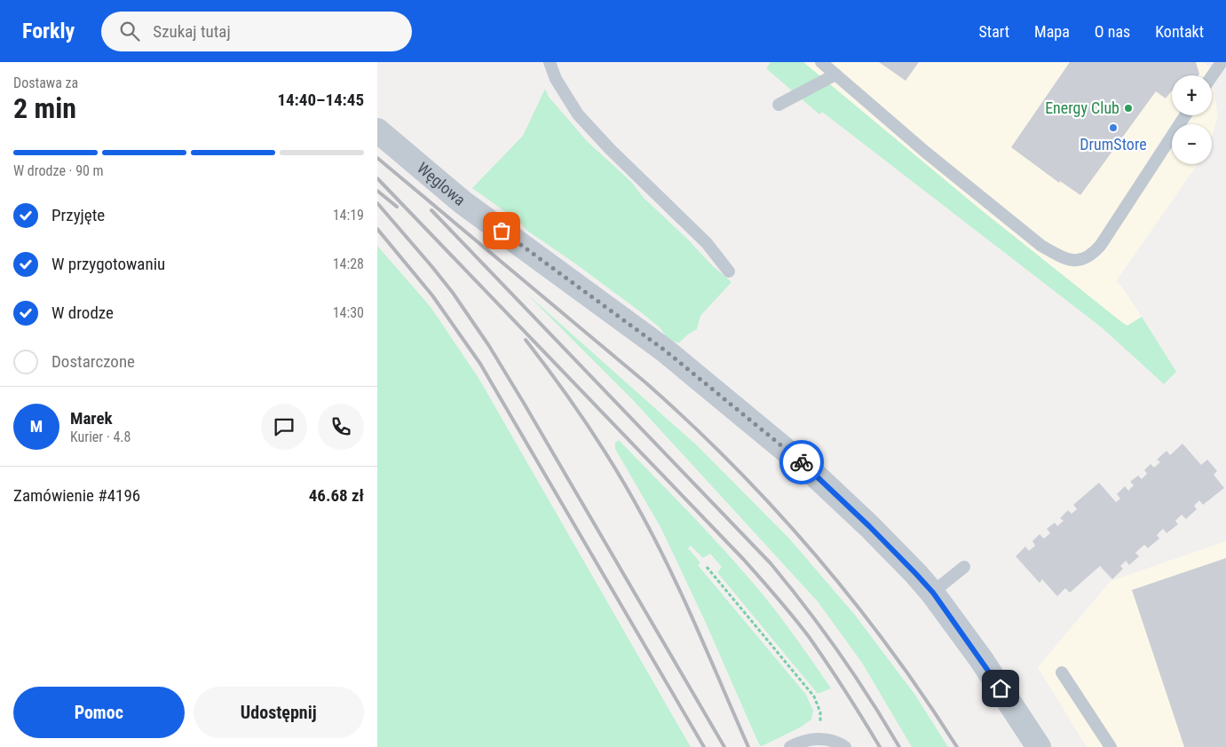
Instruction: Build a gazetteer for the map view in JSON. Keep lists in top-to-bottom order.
{
  "streets": {
    "street": ["Węglowa"]
  },
  "places": ["Energy Club", "DrumStore"],
  "page": {
    "header": "Forkly",
    "search": "Szukaj tutaj",
    "nav": [
      "Start",
      "Mapa",
      "O nas",
      "Kontakt"
    ],
    "heading": ["2 min", "Dostawa za", "14:40–14:45"],
    "panel": [
      "Marek",
      "Kurier · 4.8",
      "Zamówienie #4196",
      "46.68 zł"
    ],
    "map_buttons": ["+", "−"],
    "bar": "W drodze · 90 m",
    "list": [
      ["Przyjęte", "14:19"],
      ["W przygotowaniu", "14:28"],
      ["W drodze", "14:30"],
      "Dostarczone"
    ],
    "round": "M",
    "buttons": ["Pomoc", "Udostępnij"]
  }
}
